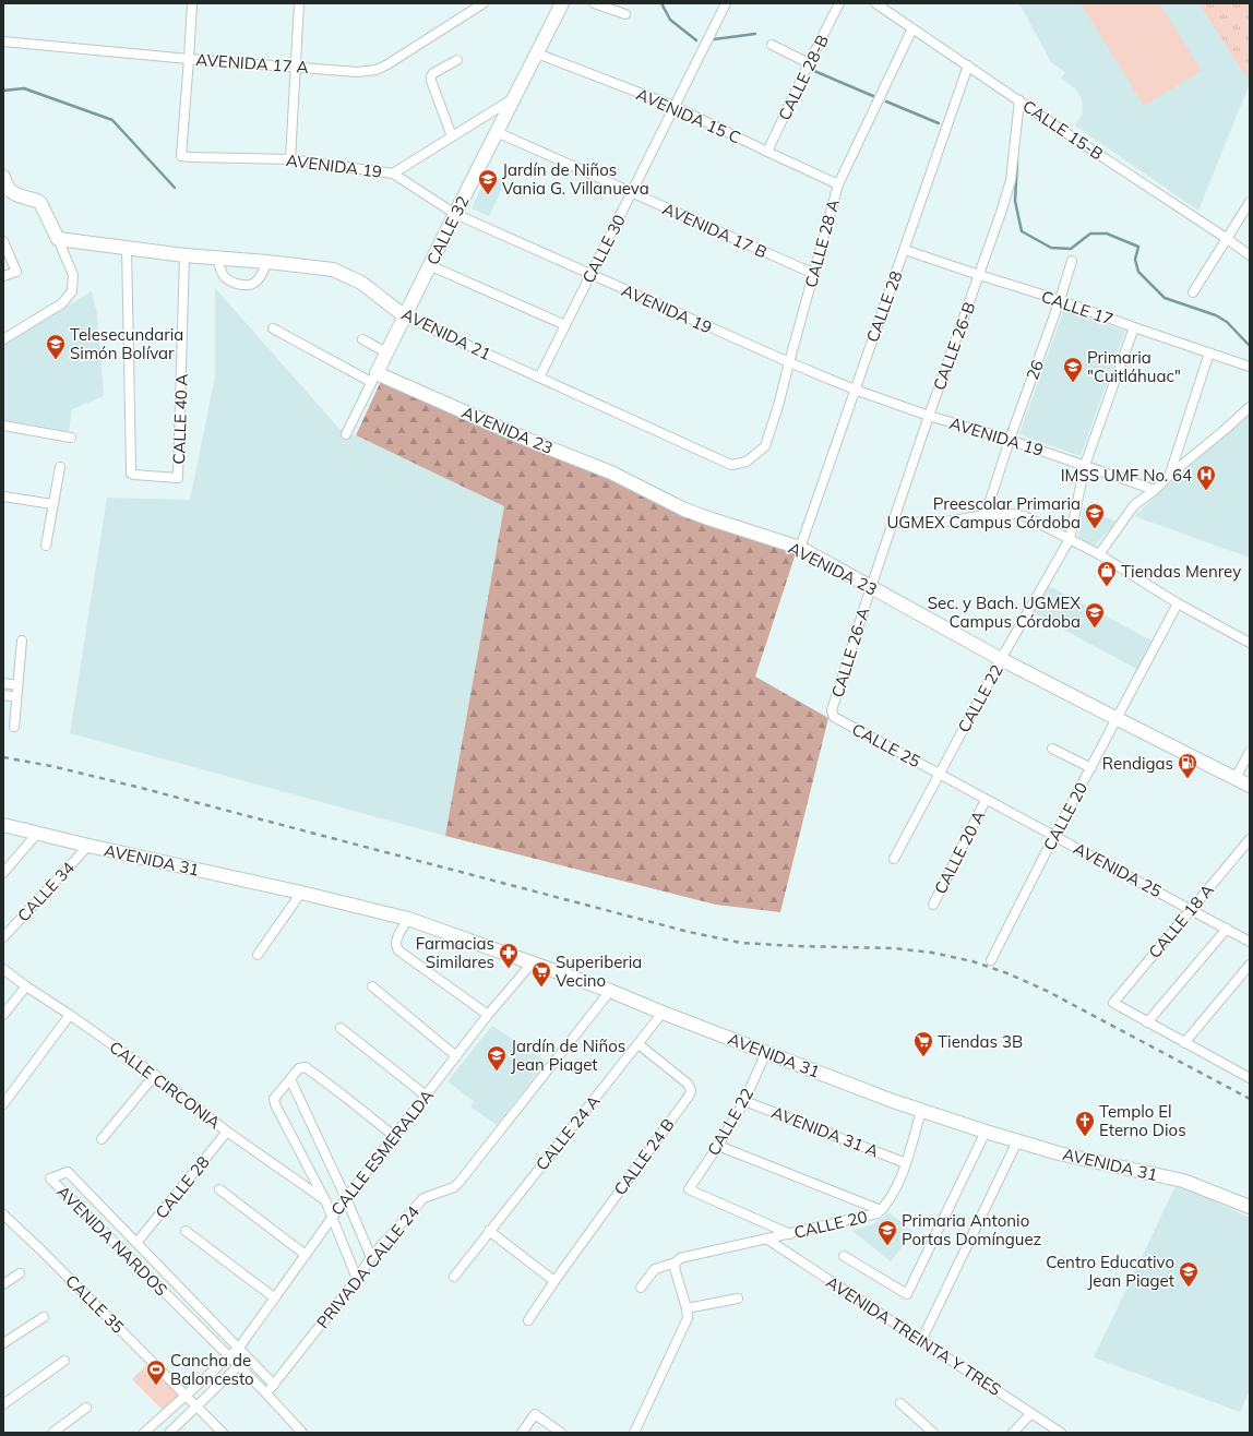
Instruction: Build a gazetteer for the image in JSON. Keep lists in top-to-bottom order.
{
  "streets": {
    "street": [
      "AVENIDA 17 A",
      "CALLE 28-B",
      "AVENIDA 15 C",
      "CALLE 15-B",
      "AVENIDA 19",
      "CALLE 32",
      "AVENIDA 17 B",
      "CALLE 28 A",
      "CALLE 30",
      "CALLE 28",
      "CALLE 17",
      "AVENIDA 21",
      "CALLE 26-B",
      "26",
      "CALLE 40 A",
      "AVENIDA 23",
      "CALLE 26-A",
      "CALLE 22",
      "CALLE 25",
      "CALLE 20",
      "CALLE 20 A",
      "AVENIDA 31",
      "AVENIDA 25",
      "CALLE 34",
      "CALLE 18 A",
      "CALLE CIRCONIA",
      "AVENIDA 31 A",
      "CALLE 24 A",
      "CALLE ESMERALDA",
      "CALLE 24 B",
      "AVENIDA NARDOS",
      "PRIVADA CALLE 24",
      "CALLE 35",
      "AVENIDA TREINTA Y TRES"
    ]
  },
  "crossings": [
    ["AVENIDA 17 A", "AVENIDA 19"],
    ["CALLE 28-B", "AVENIDA 15 C"],
    ["AVENIDA 15 C", "CALLE 32"],
    ["AVENIDA 15 C", "CALLE 28 A"],
    ["AVENIDA 15 C", "CALLE 30"],
    ["CALLE 15-B", "CALLE 28 A"],
    ["CALLE 15-B", "CALLE 28"],
    ["CALLE 15-B", "CALLE 26-B"],
    ["AVENIDA 19", "CALLE 32"],
    ["AVENIDA 19", "CALLE 28 A"],
    ["AVENIDA 19", "CALLE 30"],
    ["AVENIDA 19", "CALLE 28"],
    ["AVENIDA 19", "CALLE 26-B"],
    ["AVENIDA 19", "26"],
    ["AVENIDA 19", "CALLE 22"],
    ["CALLE 32", "AVENIDA 17 B"],
    ["CALLE 32", "AVENIDA 21"],
    ["CALLE 32", "AVENIDA 23"],
    ["AVENIDA 17 B", "CALLE 28 A"],
    ["AVENIDA 17 B", "CALLE 30"],
    ["CALLE 28 A", "AVENIDA 21"],
    ["CALLE 30", "AVENIDA 21"],
    ["CALLE 28", "CALLE 17"],
    ["CALLE 28", "AVENIDA 23"],
    ["CALLE 28", "CALLE CIRCONIA"],
    ["CALLE 28", "AVENIDA NARDOS"],
    ["CALLE 17", "CALLE 26-B"],
    ["CALLE 17", "26"],
    ["CALLE 17", "CALLE 22"],
    ["AVENIDA 21", "CALLE 40 A"],
    ["CALLE 26-B", "AVENIDA 23"],
    ["CALLE 26-B", "CALLE 26-A"],
    ["AVENIDA 23", "CALLE 26-A"],
    ["AVENIDA 23", "CALLE 22"],
    ["AVENIDA 23", "CALLE 20"],
    ["CALLE 26-A", "CALLE 25"],
    ["CALLE 22", "CALLE 25"],
    ["CALLE 22", "CALLE 20"],
    ["CALLE 22", "AVENIDA 31"],
    ["CALLE 22", "AVENIDA 25"],
    ["CALLE 22", "AVENIDA 31 A"],
    ["CALLE 25", "AVENIDA 25"],
    ["CALLE 20", "AVENIDA 31"],
    ["CALLE 20", "AVENIDA 25"],
    ["CALLE 20", "AVENIDA 31 A"],
    ["CALLE 20", "AVENIDA TREINTA Y TRES"],
    ["CALLE 20 A", "AVENIDA 25"],
    ["AVENIDA 31", "CALLE 34"],
    ["AVENIDA 31", "CALLE 24 A"],
    ["AVENIDA 31", "CALLE ESMERALDA"],
    ["AVENIDA 31", "PRIVADA CALLE 24"],
    ["AVENIDA 25", "CALLE 18 A"],
    ["CALLE 24 A", "CALLE 24 B"],
    ["CALLE ESMERALDA", "AVENIDA NARDOS"],
    ["CALLE ESMERALDA", "CALLE 35"],
    ["AVENIDA NARDOS", "PRIVADA CALLE 24"]
  ],
  "places": {
    "school or university": [
      "Jardín de Niños Vania G. Villanueva",
      "Telesecundaria Simón Bolívar",
      "Primaria \"Cuitláhuac\"",
      "Preescolar Primaria UGMEX Campus Córdoba",
      "Sec. y Bach. UGMEX Campus Córdoba",
      "Jardín de Niños Jean Piaget",
      "Primaria Antonio Portas Domínguez",
      "Centro Educativo Jean Piaget"
    ],
    "hospital": ["IMSS UMF No. 64"],
    "shop": ["Tiendas Menrey"],
    "fuel station": ["Rendigas"],
    "pharmacy": ["Farmacias Similares"],
    "supermarket": ["Superiberia Vecino", "Tiendas 3B"],
    "church": ["Templo El Eterno Dios"],
    "sports": ["Cancha de Baloncesto"]
  }
}
